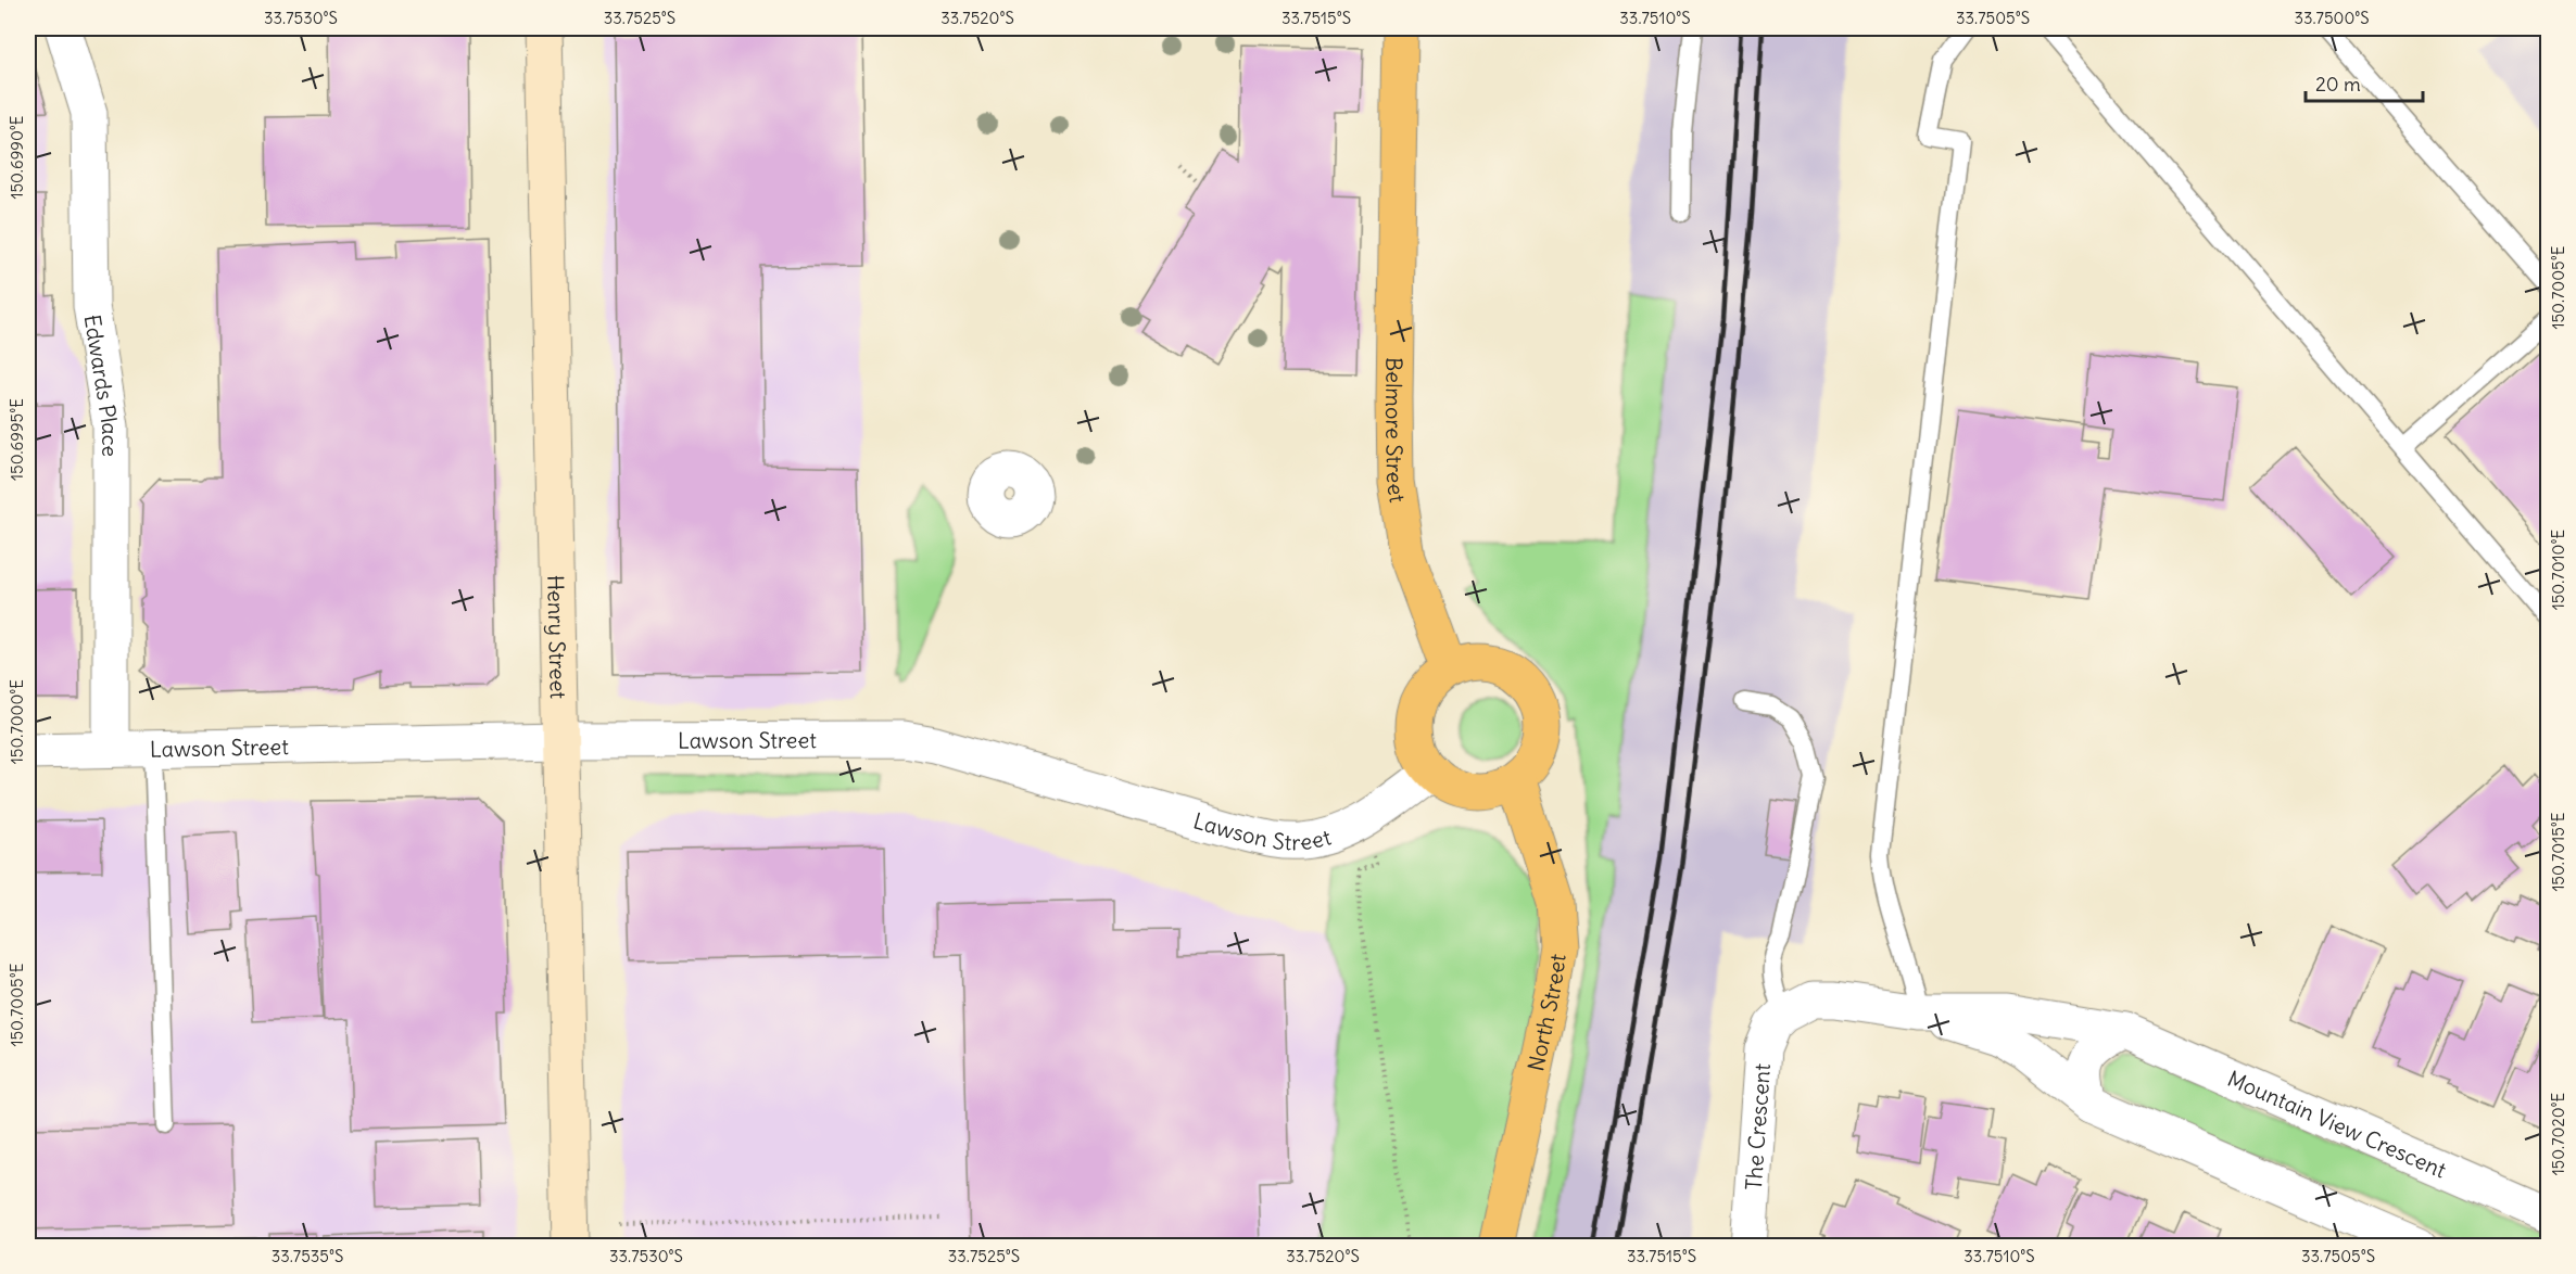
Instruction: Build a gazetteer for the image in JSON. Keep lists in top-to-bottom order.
{
  "streets": {
    "highway": ["Belmore Street", "North Street"],
    "main road": ["Henry Street"],
    "street": [
      "Edwards Place",
      "Lawson Street",
      "Mountain View Crescent",
      "The Crescent"
    ]
  },
  "crossings": [
    ["Edwards Place", "Lawson Street"],
    ["Belmore Street", "Lawson Street"],
    ["Belmore Street", "North Street"],
    ["Henry Street", "Lawson Street"],
    ["Lawson Street", "North Street"],
    ["Mountain View Crescent", "The Crescent"]
  ],
  "scale_bar": "20 m",
  "coordinates": [
    "33.7530°S",
    "33.7525°S",
    "33.7520°S",
    "33.7515°S",
    "33.7510°S",
    "33.7505°S",
    "33.7500°S",
    "150.6990°E",
    "150.7005°E",
    "150.6995°E",
    "150.7010°E",
    "150.7000°E",
    "150.7015°E",
    "150.7020°E",
    "33.7535°S"
  ]
}
